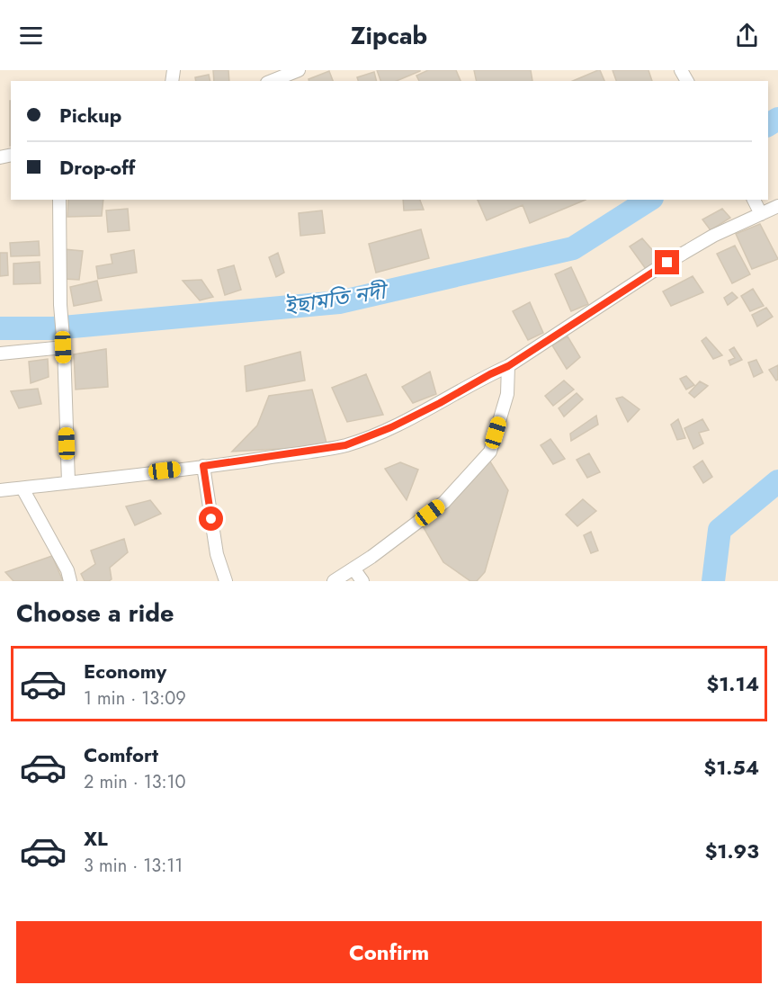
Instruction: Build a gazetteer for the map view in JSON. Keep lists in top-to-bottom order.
{
  "water": ["ইছামতি নদী"],
  "page": {
    "header": "Zipcab",
    "banner": ["Pickup", "Drop-off"],
    "heading": "Choose a ride",
    "list": [
      {
        "name": "Economy",
        "note": "1 min · 13:09",
        "value": "$1.14"
      },
      {
        "name": "Comfort",
        "note": "2 min · 13:10",
        "value": "$1.54"
      },
      {
        "name": "XL",
        "note": "3 min · 13:11",
        "value": "$1.93"
      }
    ],
    "buttons": "Confirm"
  }
}
